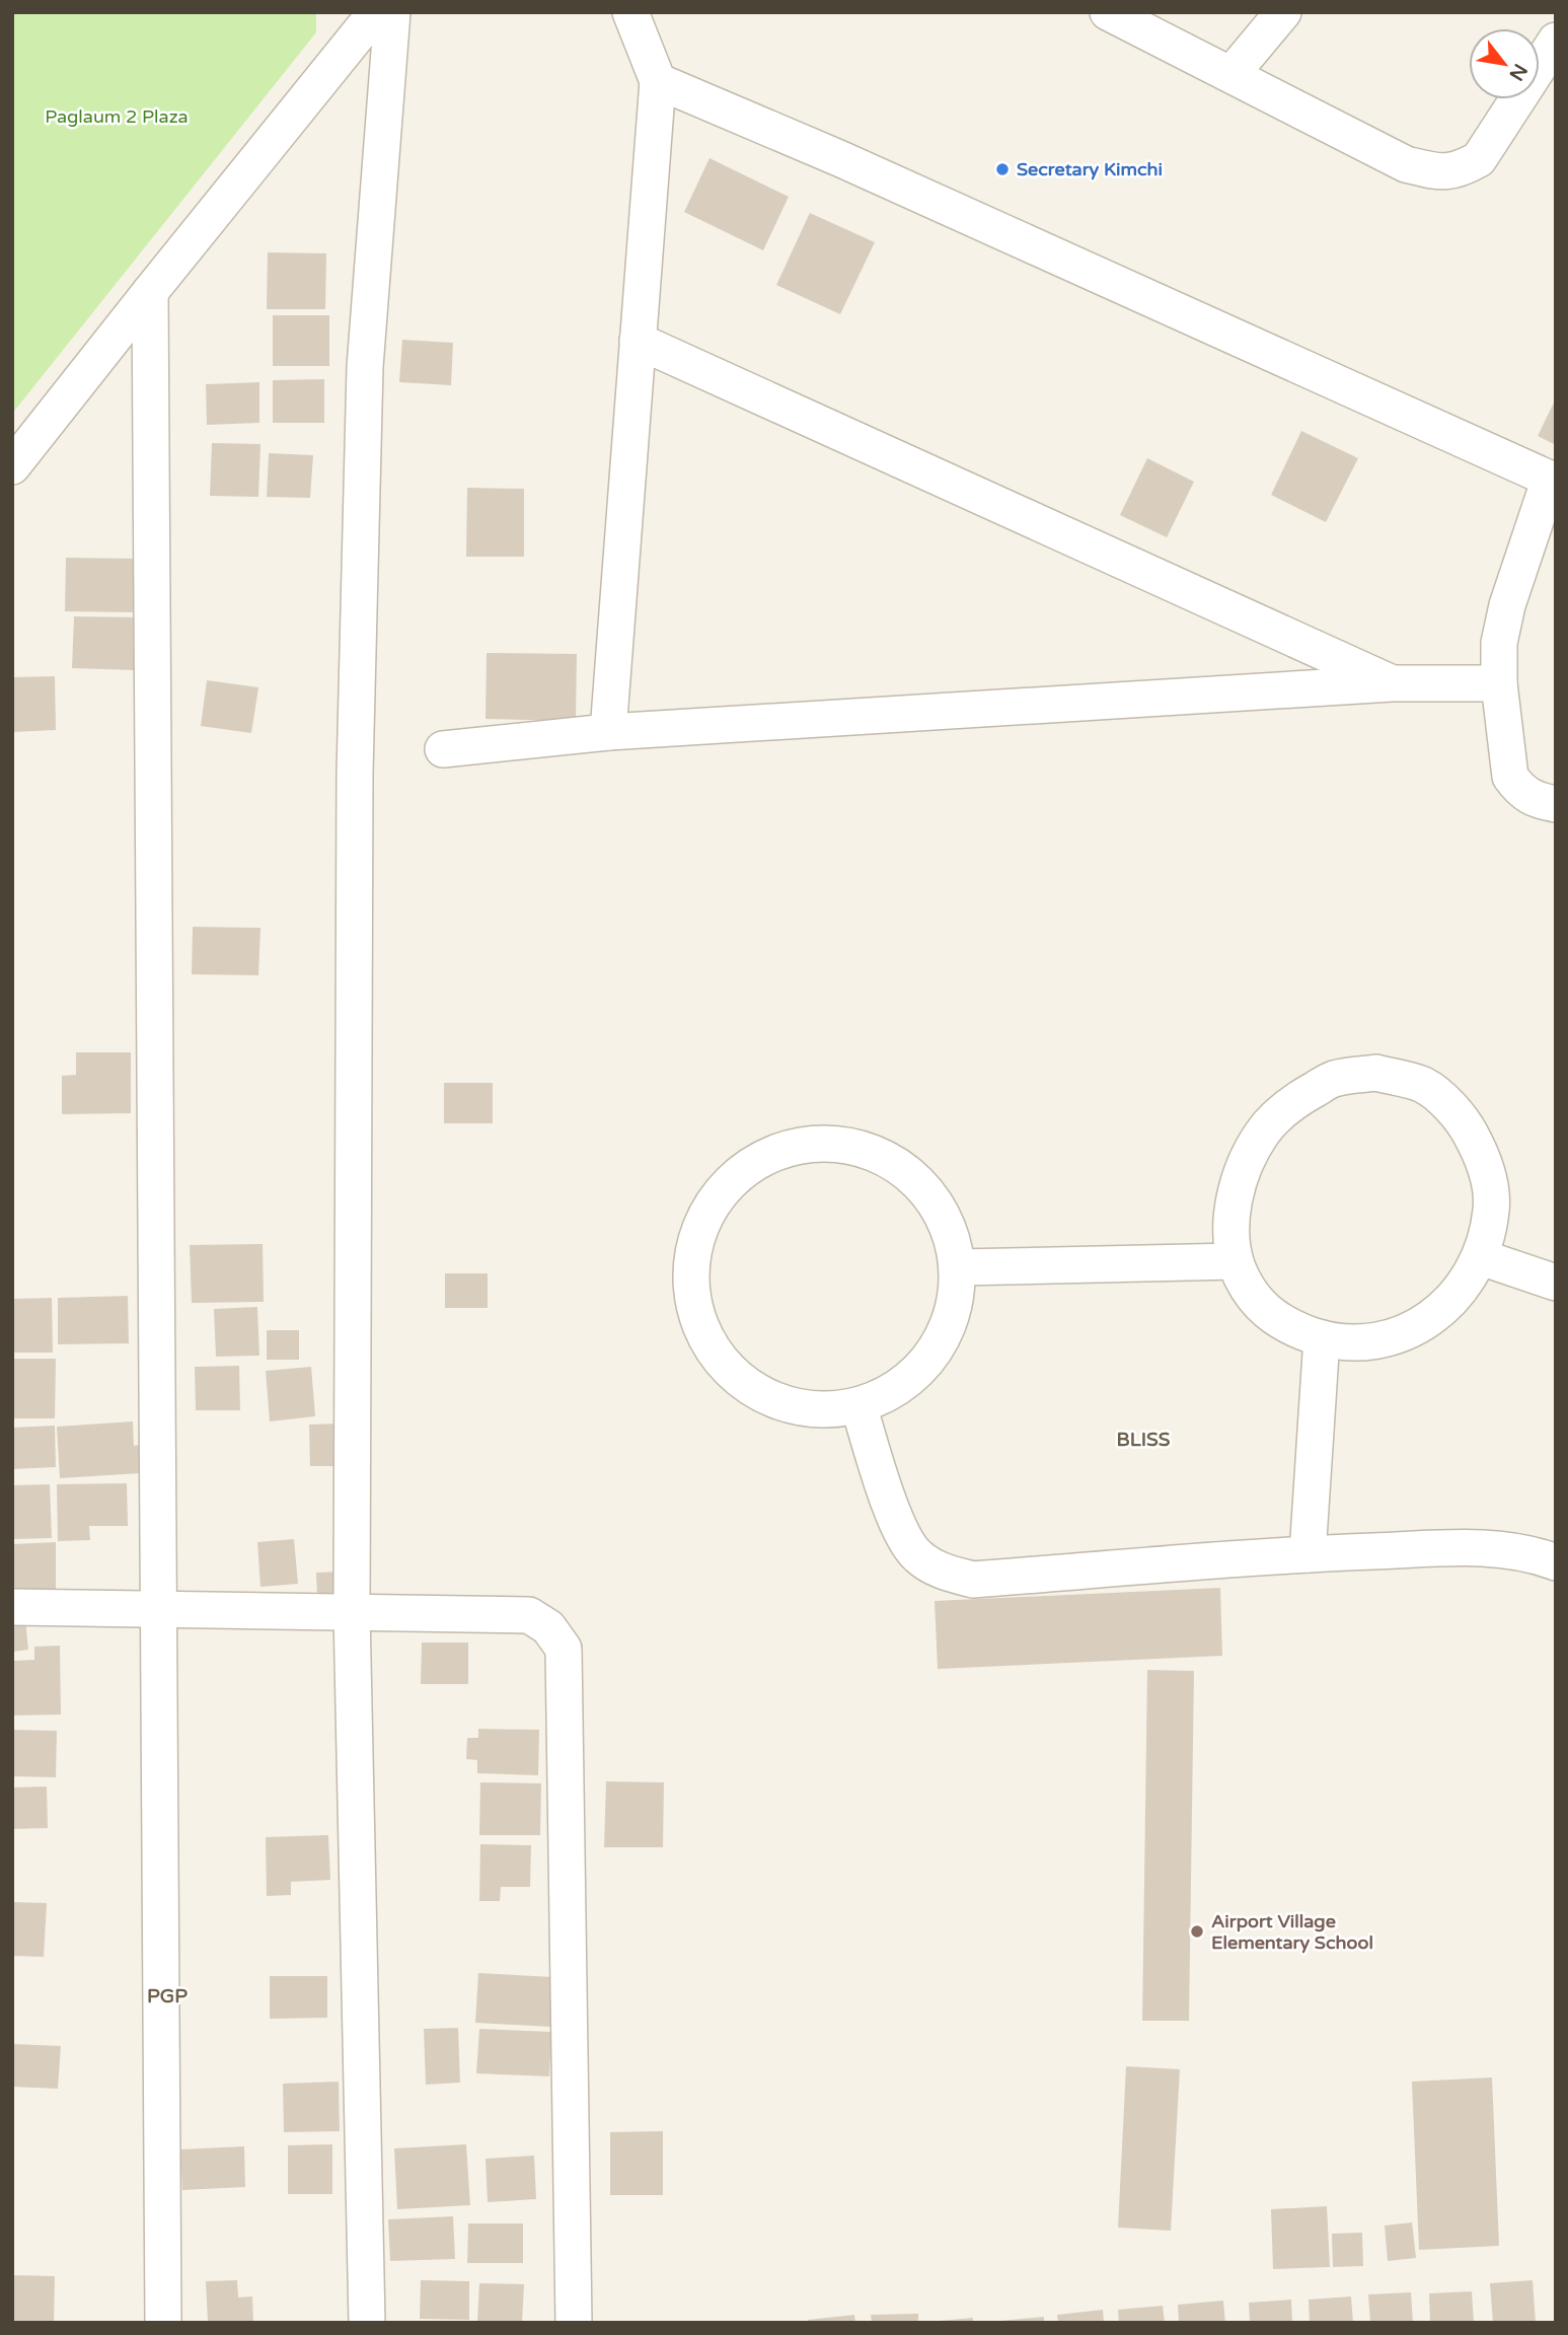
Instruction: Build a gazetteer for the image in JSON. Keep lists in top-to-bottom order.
{
  "districts": ["BLISS", "PGP"],
  "parks": ["Paglaum 2 Plaza"],
  "places": ["Secretary Kimchi", "Airport Village Elementary School"],
  "north": "bottom right"
}
